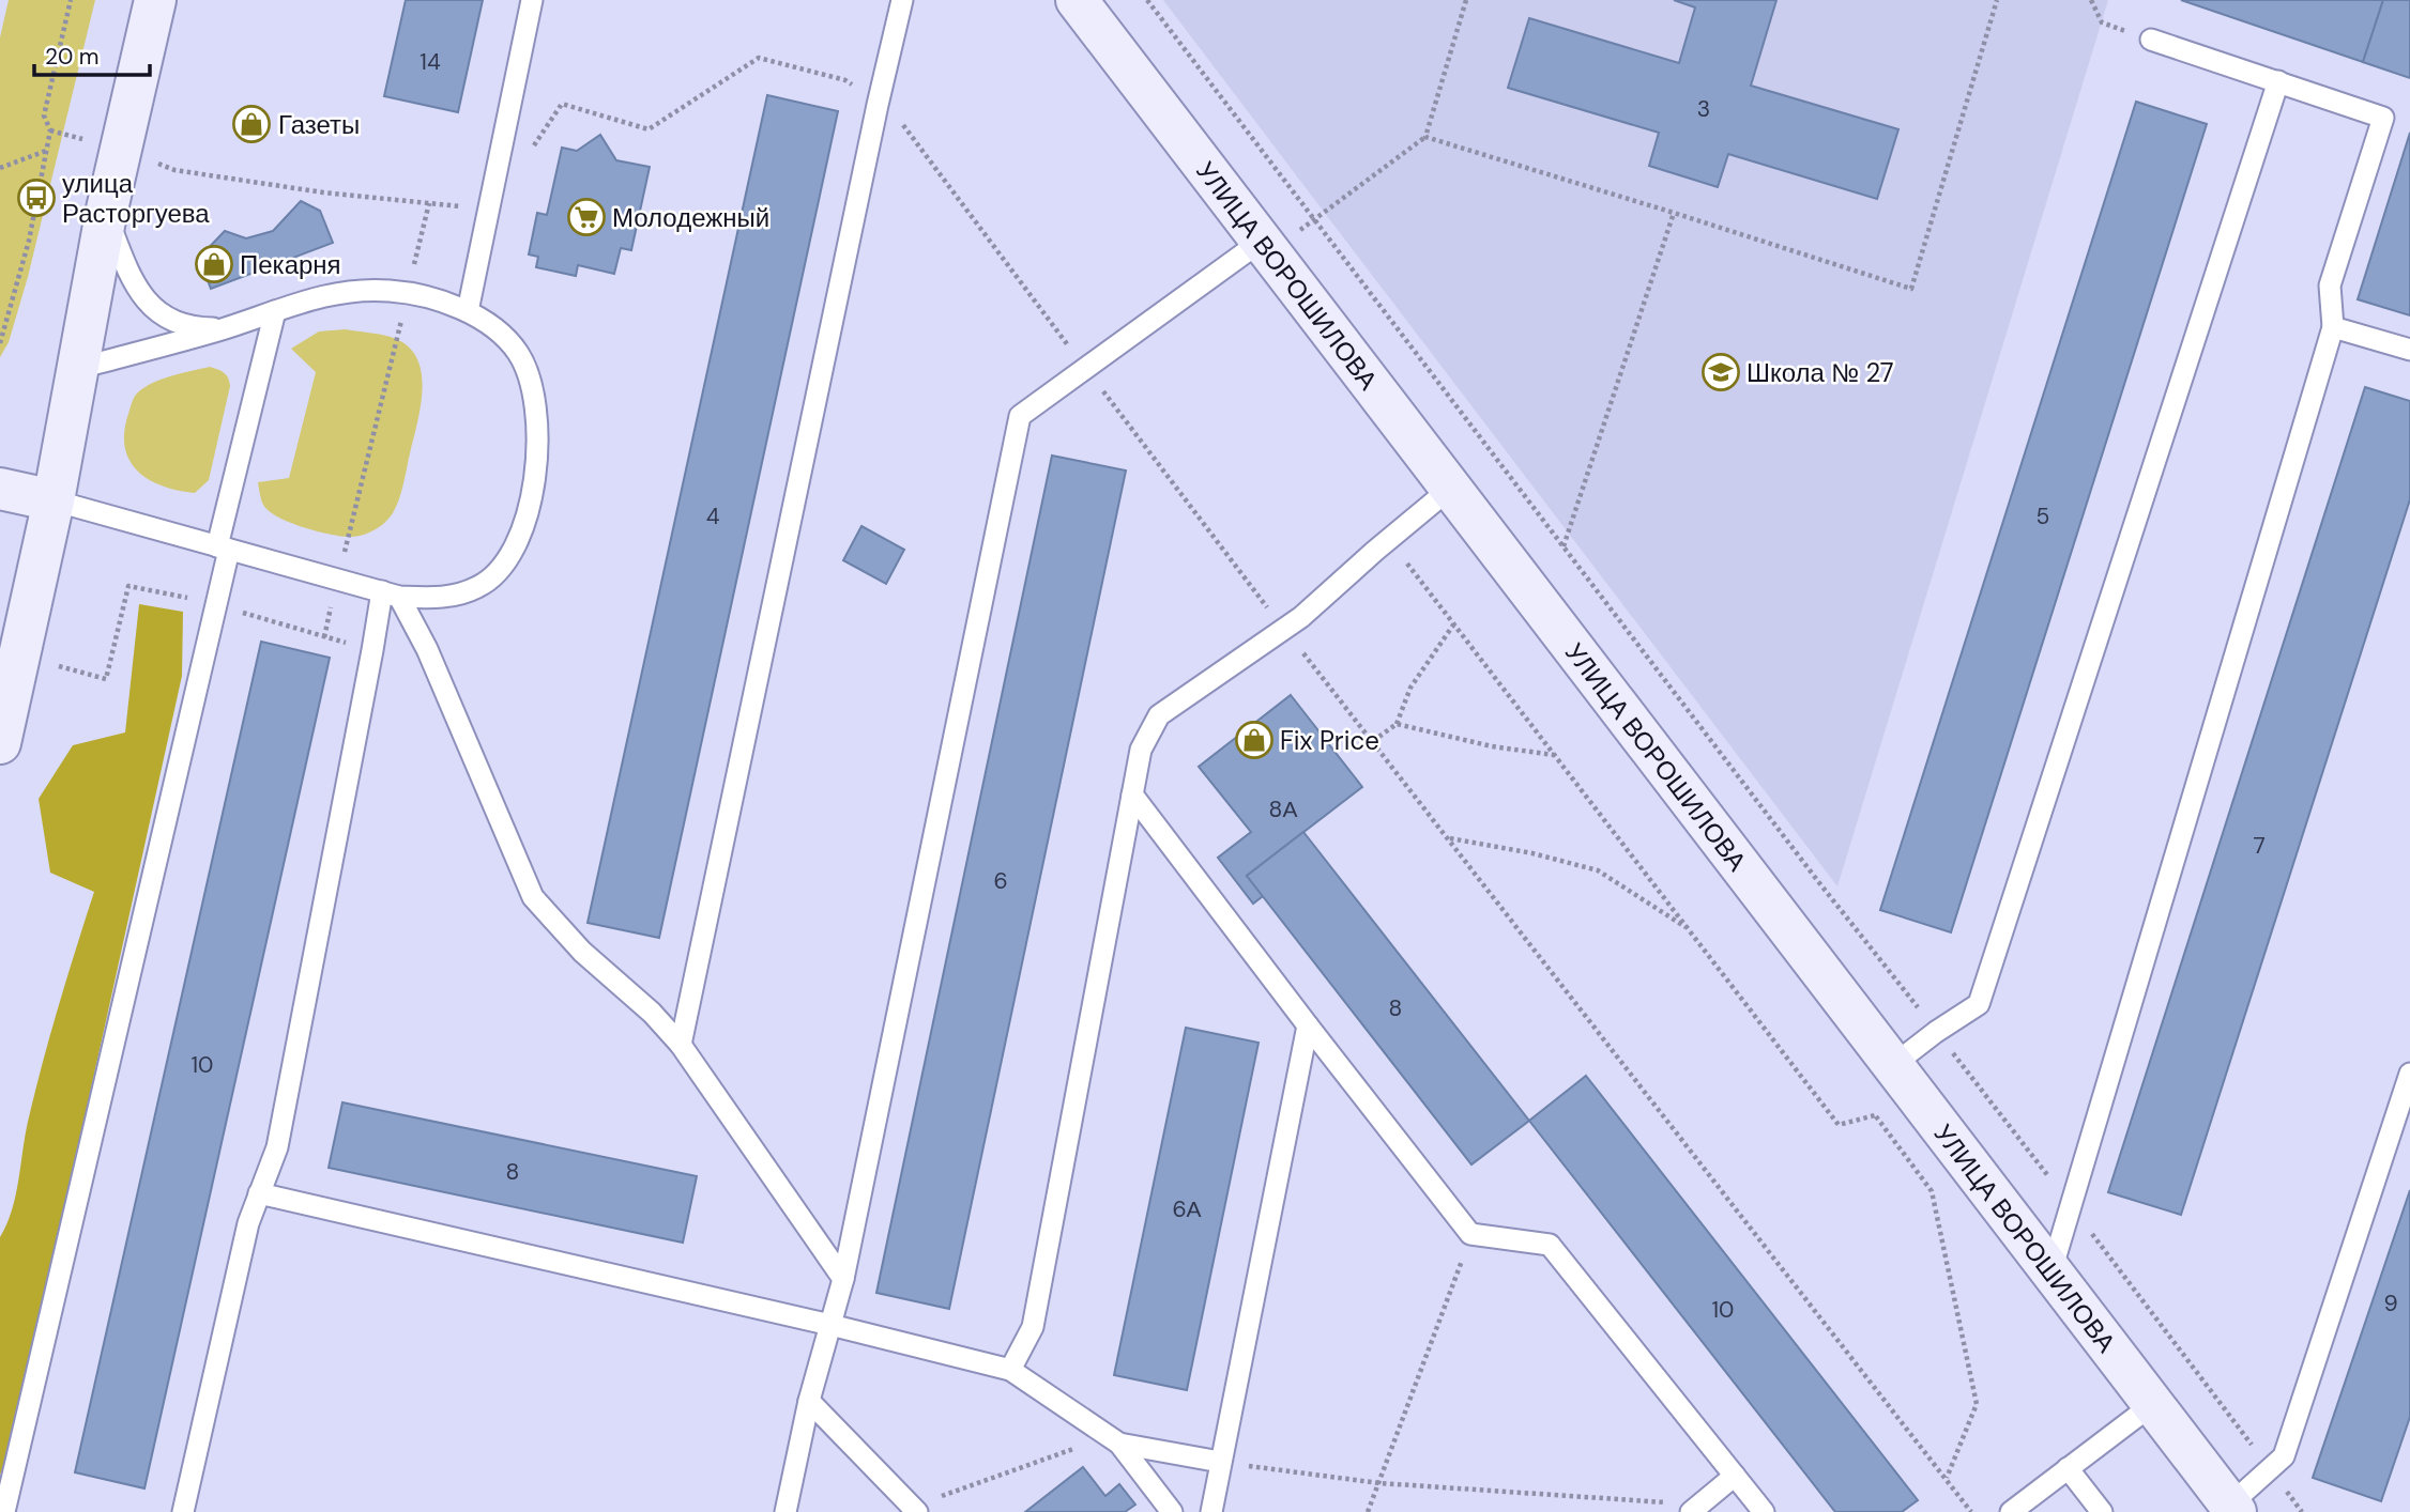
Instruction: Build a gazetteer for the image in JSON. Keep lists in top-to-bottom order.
{
  "streets": {
    "main road": ["УЛИЦА ВОРОШИЛОВА"]
  },
  "places": {
    "shop": ["Газеты", "Пекарня", "Fix Price"],
    "bus stop": ["улица Расторгуева"],
    "supermarket": ["Молодежный"],
    "school or university": ["Школа № 27"]
  },
  "house_numbers": [
    "14",
    "3",
    "4",
    "5",
    "8А",
    "7",
    "6",
    "8",
    "10",
    "8",
    "6А",
    "9",
    "10"
  ],
  "scale_bar": "20 m"
}
